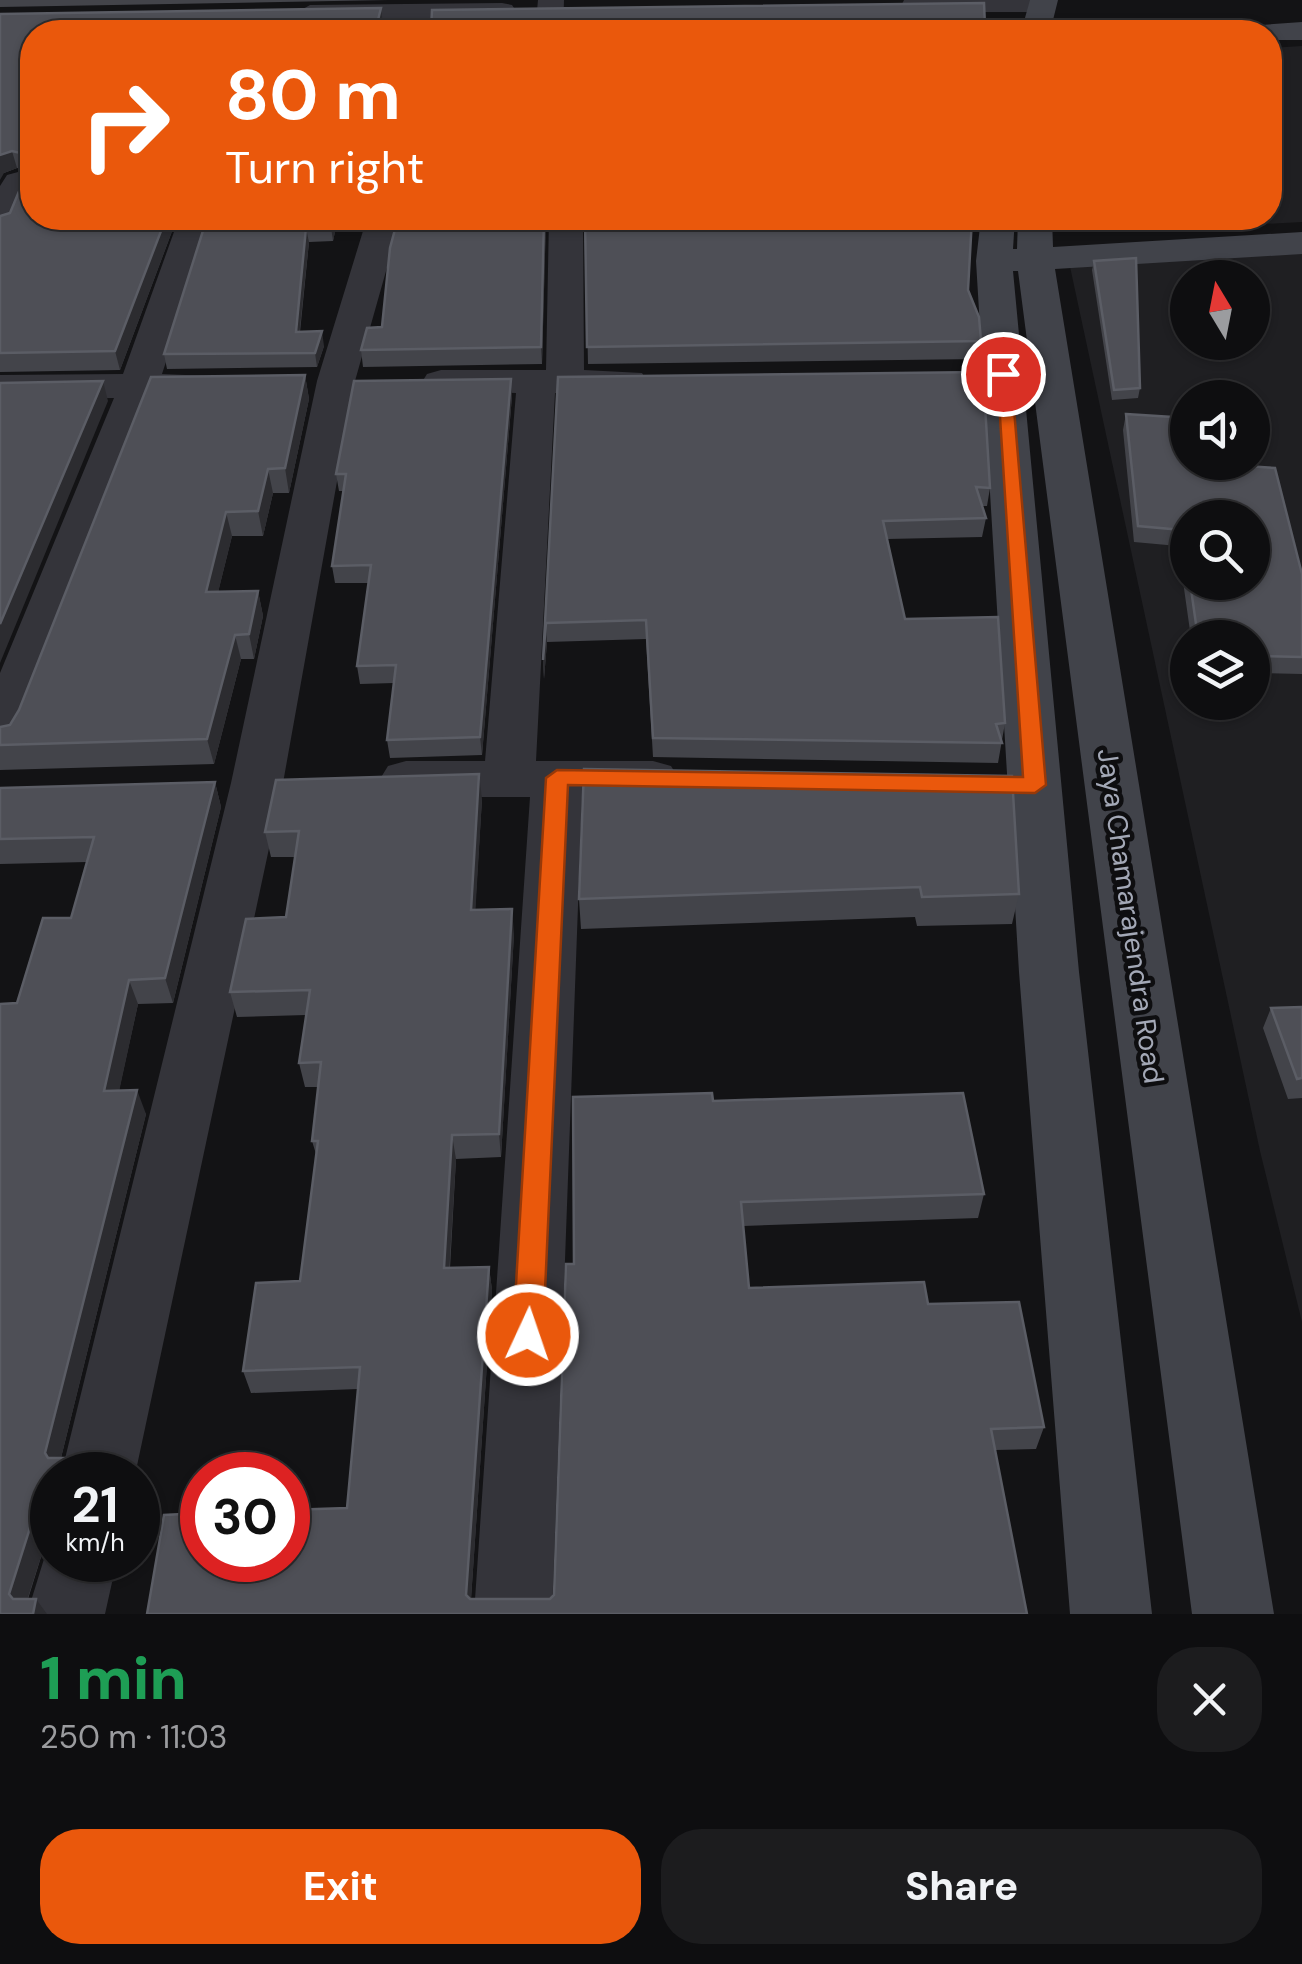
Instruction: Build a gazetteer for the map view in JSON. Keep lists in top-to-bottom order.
{
  "streets": {
    "main road": ["Jaya Chamarajendra Road"]
  },
  "north": "top",
  "page": {
    "turn": ["80 m", "Turn right"],
    "speed": "21 km/h",
    "limit": "30",
    "heading": ["1 min", "250 m · 11:03"],
    "buttons": ["Exit", "Share"]
  }
}
